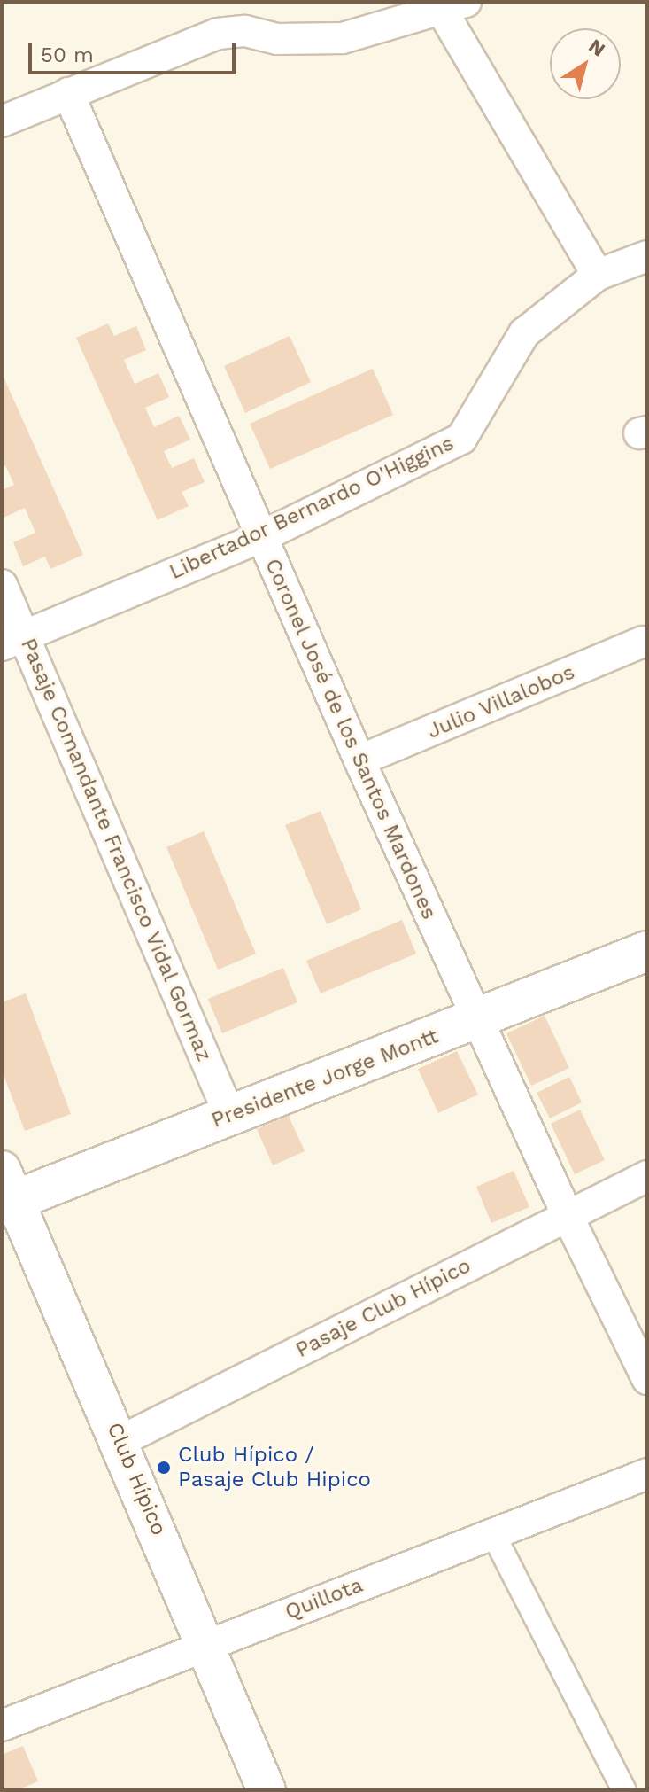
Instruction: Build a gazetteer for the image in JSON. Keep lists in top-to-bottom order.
{
  "streets": {
    "main road": ["Presidente Jorge Montt"],
    "street": [
      "Libertador Bernardo O'Higgins",
      "Julio Villalobos",
      "Coronel José de los Santos Mardones",
      "Pasaje Comandante Francisco Vidal Gormaz",
      "Pasaje Club Hípico",
      "Club Hípico",
      "Quillota"
    ]
  },
  "crossings": [
    ["Libertador Bernardo O'Higgins", "Coronel José de los Santos Mardones"],
    ["Libertador Bernardo O'Higgins", "Pasaje Comandante Francisco Vidal Gormaz"],
    ["Julio Villalobos", "Coronel José de los Santos Mardones"],
    ["Coronel José de los Santos Mardones", "Presidente Jorge Montt"],
    ["Coronel José de los Santos Mardones", "Pasaje Club Hípico"],
    ["Pasaje Comandante Francisco Vidal Gormaz", "Presidente Jorge Montt"],
    ["Presidente Jorge Montt", "Club Hípico"],
    ["Pasaje Club Hípico", "Club Hípico"],
    ["Club Hípico", "Quillota"]
  ],
  "places": ["Club Hípico / Pasaje Club Hipico"],
  "scale_bar": "50 m",
  "north": "top right"
}
